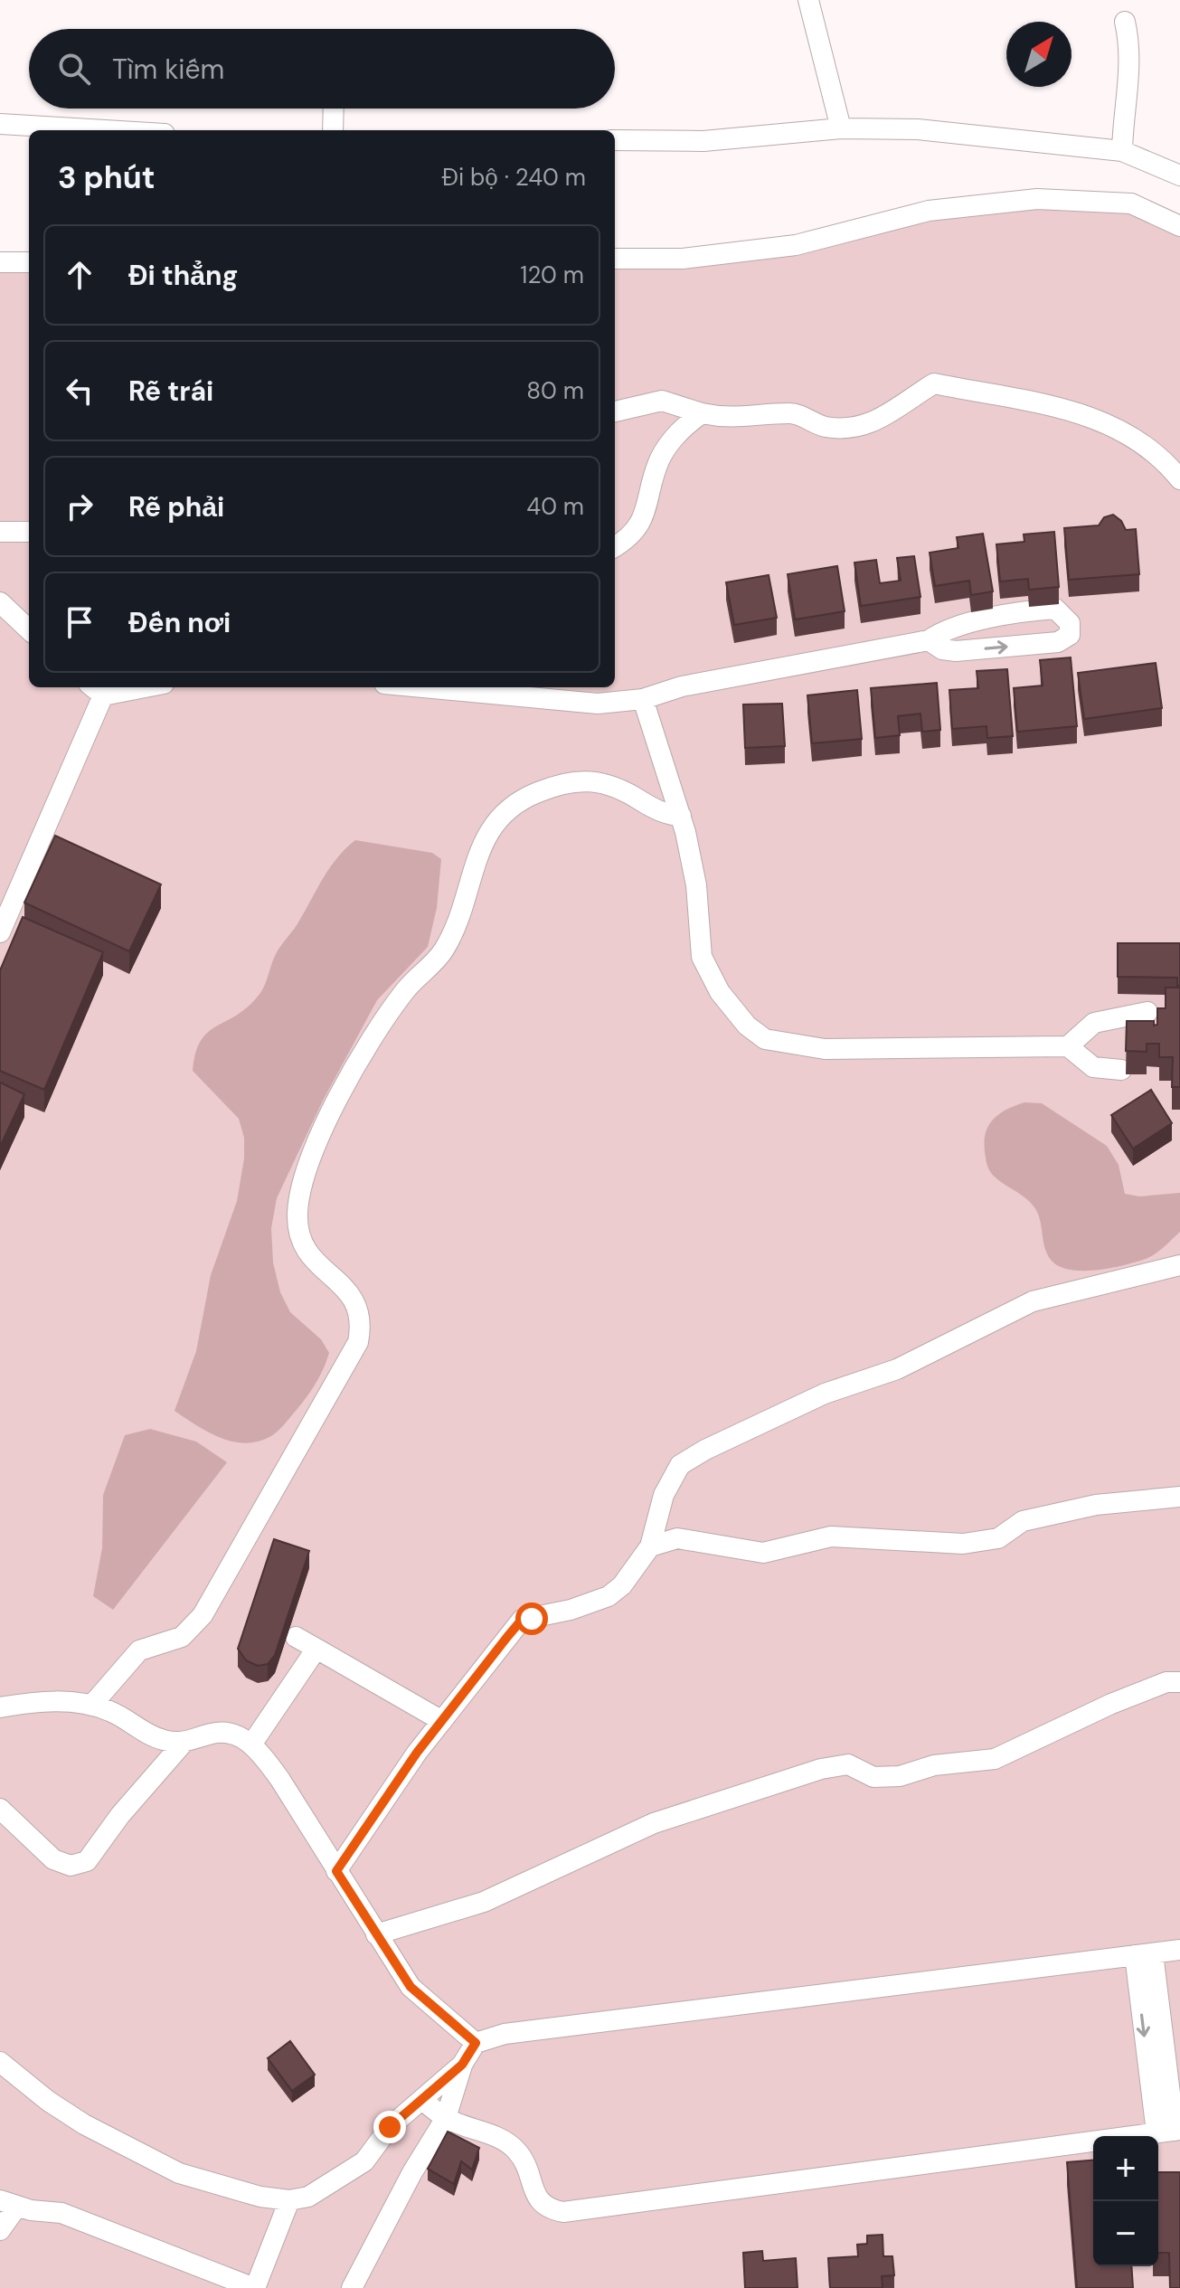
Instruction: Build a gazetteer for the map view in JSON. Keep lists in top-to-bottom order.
{
  "north": "top right",
  "page": {
    "search": "Tìm kiếm",
    "heading": ["3 phút", "Đi bộ · 240 m"],
    "list": [
      ["Đi thẳng", "120 m"],
      ["Rẽ trái", "80 m"],
      ["Rẽ phải", "40 m"],
      "Đến nơi"
    ],
    "map_buttons": ["+", "−"]
  }
}
